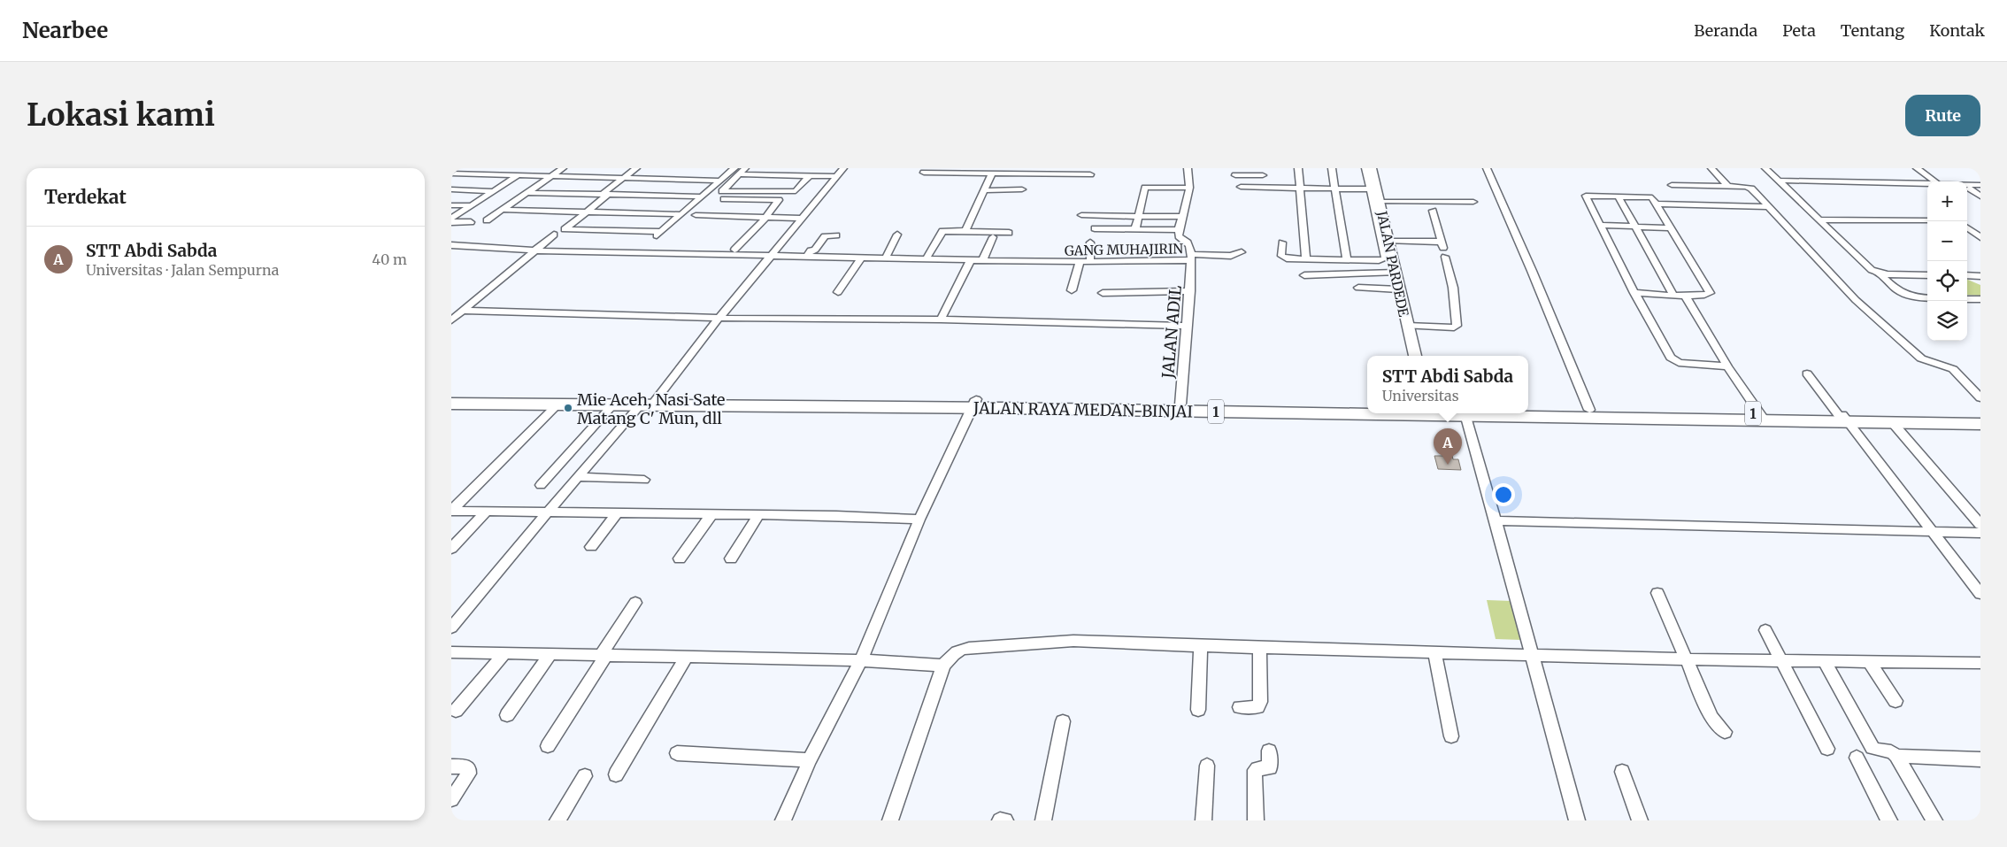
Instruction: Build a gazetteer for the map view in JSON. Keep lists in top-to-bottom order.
{
  "streets": {
    "highway": ["JALAN RAYA MEDAN-BINJAI", "1"],
    "street": ["GANG MUHAJIRIN", "JALAN PARDEDE", "JALAN ADIL"]
  },
  "crossings": [
    ["GANG MUHAJIRIN", "JALAN ADIL"],
    ["JALAN ADIL", "JALAN RAYA MEDAN-BINJAI"]
  ],
  "places": ["Mie Aceh, Nasi Sate Matang C' Mun, dll"],
  "page": {
    "header": "Nearbee",
    "nav": [
      "Beranda",
      "Peta",
      "Tentang",
      "Kontak"
    ],
    "buttons": "Rute",
    "title": "Lokasi kami",
    "heading": "Terdekat",
    "map_buttons": ["+", "−"],
    "list": [
      {
        "mark": "A",
        "name": "STT Abdi Sabda",
        "note": "Universitas · Jalan Sempurna",
        "value": "40 m"
      }
    ],
    "popup": ["STT Abdi Sabda", "Universitas"],
    "pins": "A"
  }
}
